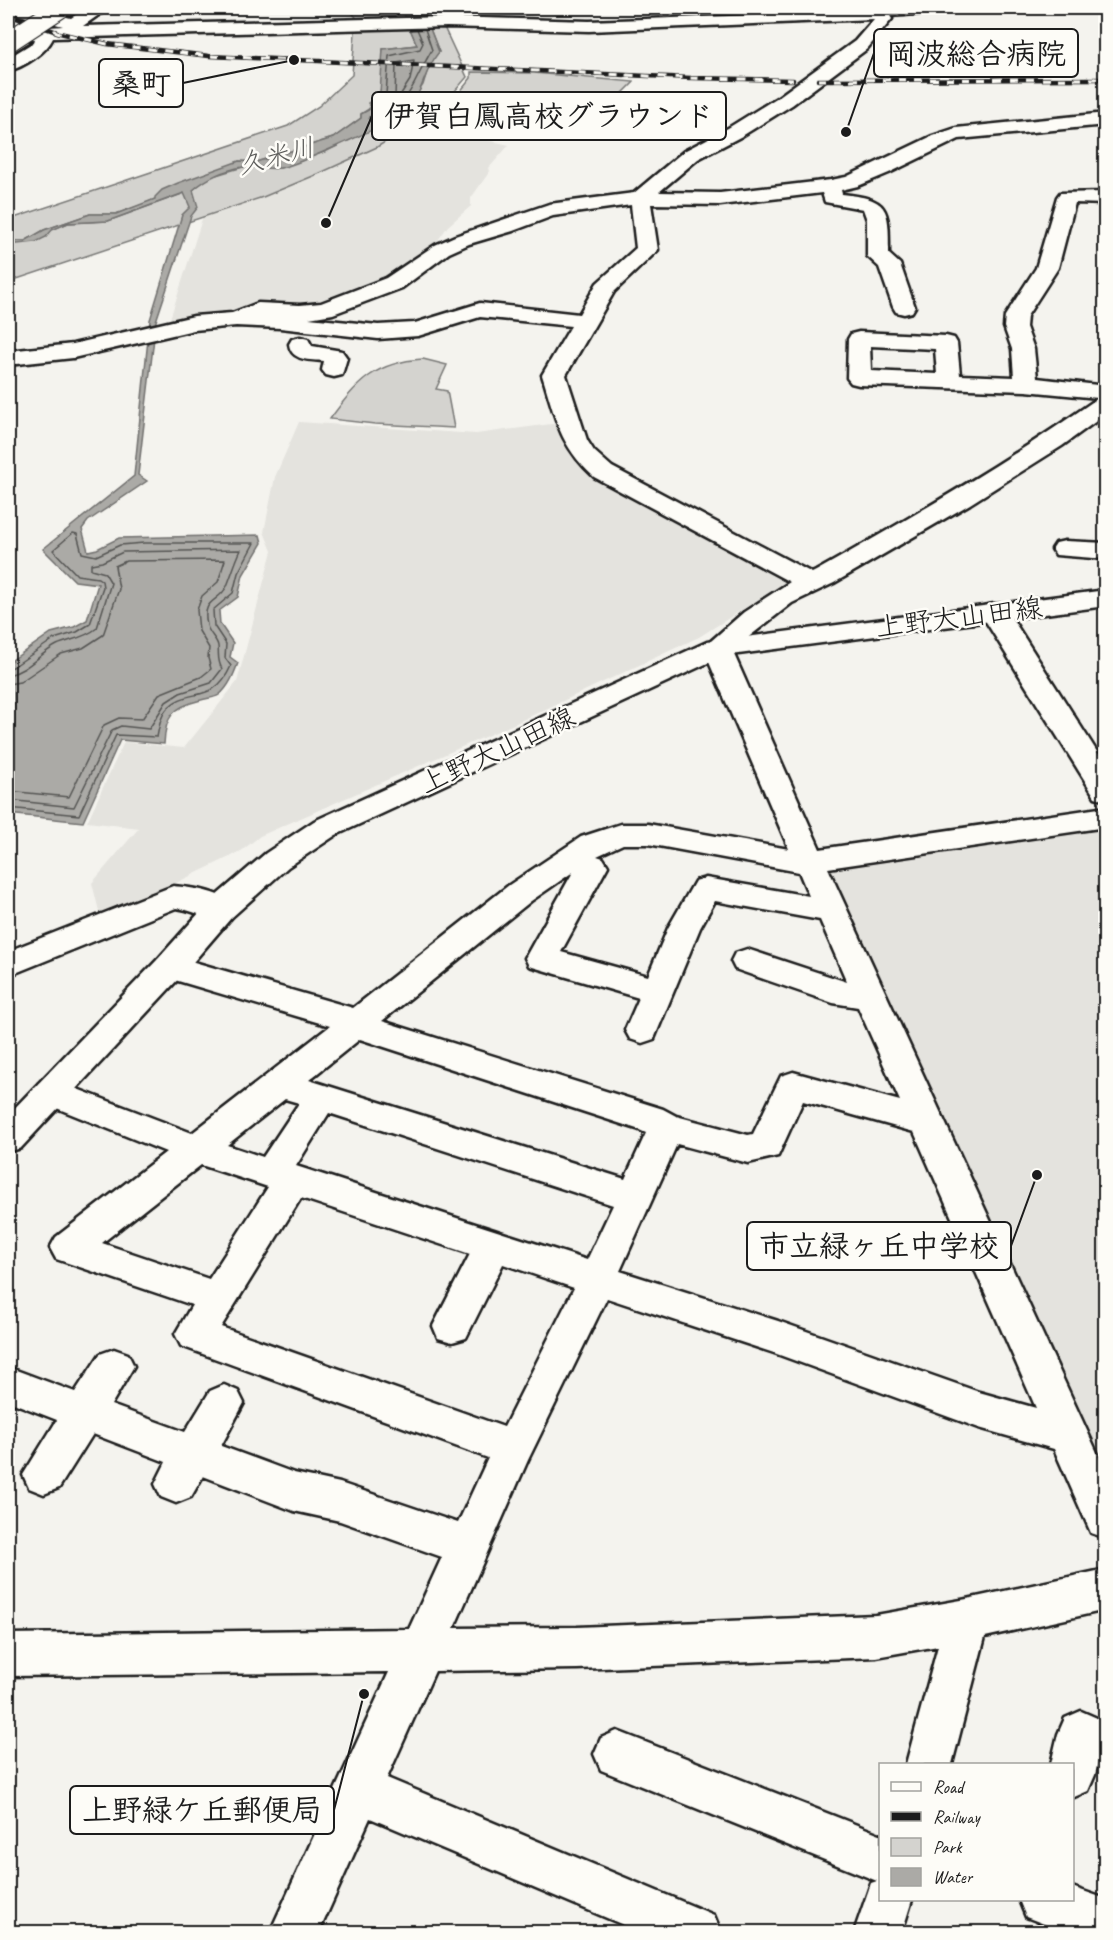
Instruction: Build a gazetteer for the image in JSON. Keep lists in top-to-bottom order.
{
  "streets": {
    "main road": ["上野大山田線"]
  },
  "water": ["久米川"],
  "places": [
    "桑町",
    "岡波総合病院",
    "伊賀白鳳高校グラウンド",
    "市立緑ヶ丘中学校",
    "上野緑ケ丘郵便局"
  ],
  "legend": [
    "Road",
    "Railway",
    "Park",
    "Water"
  ]
}
